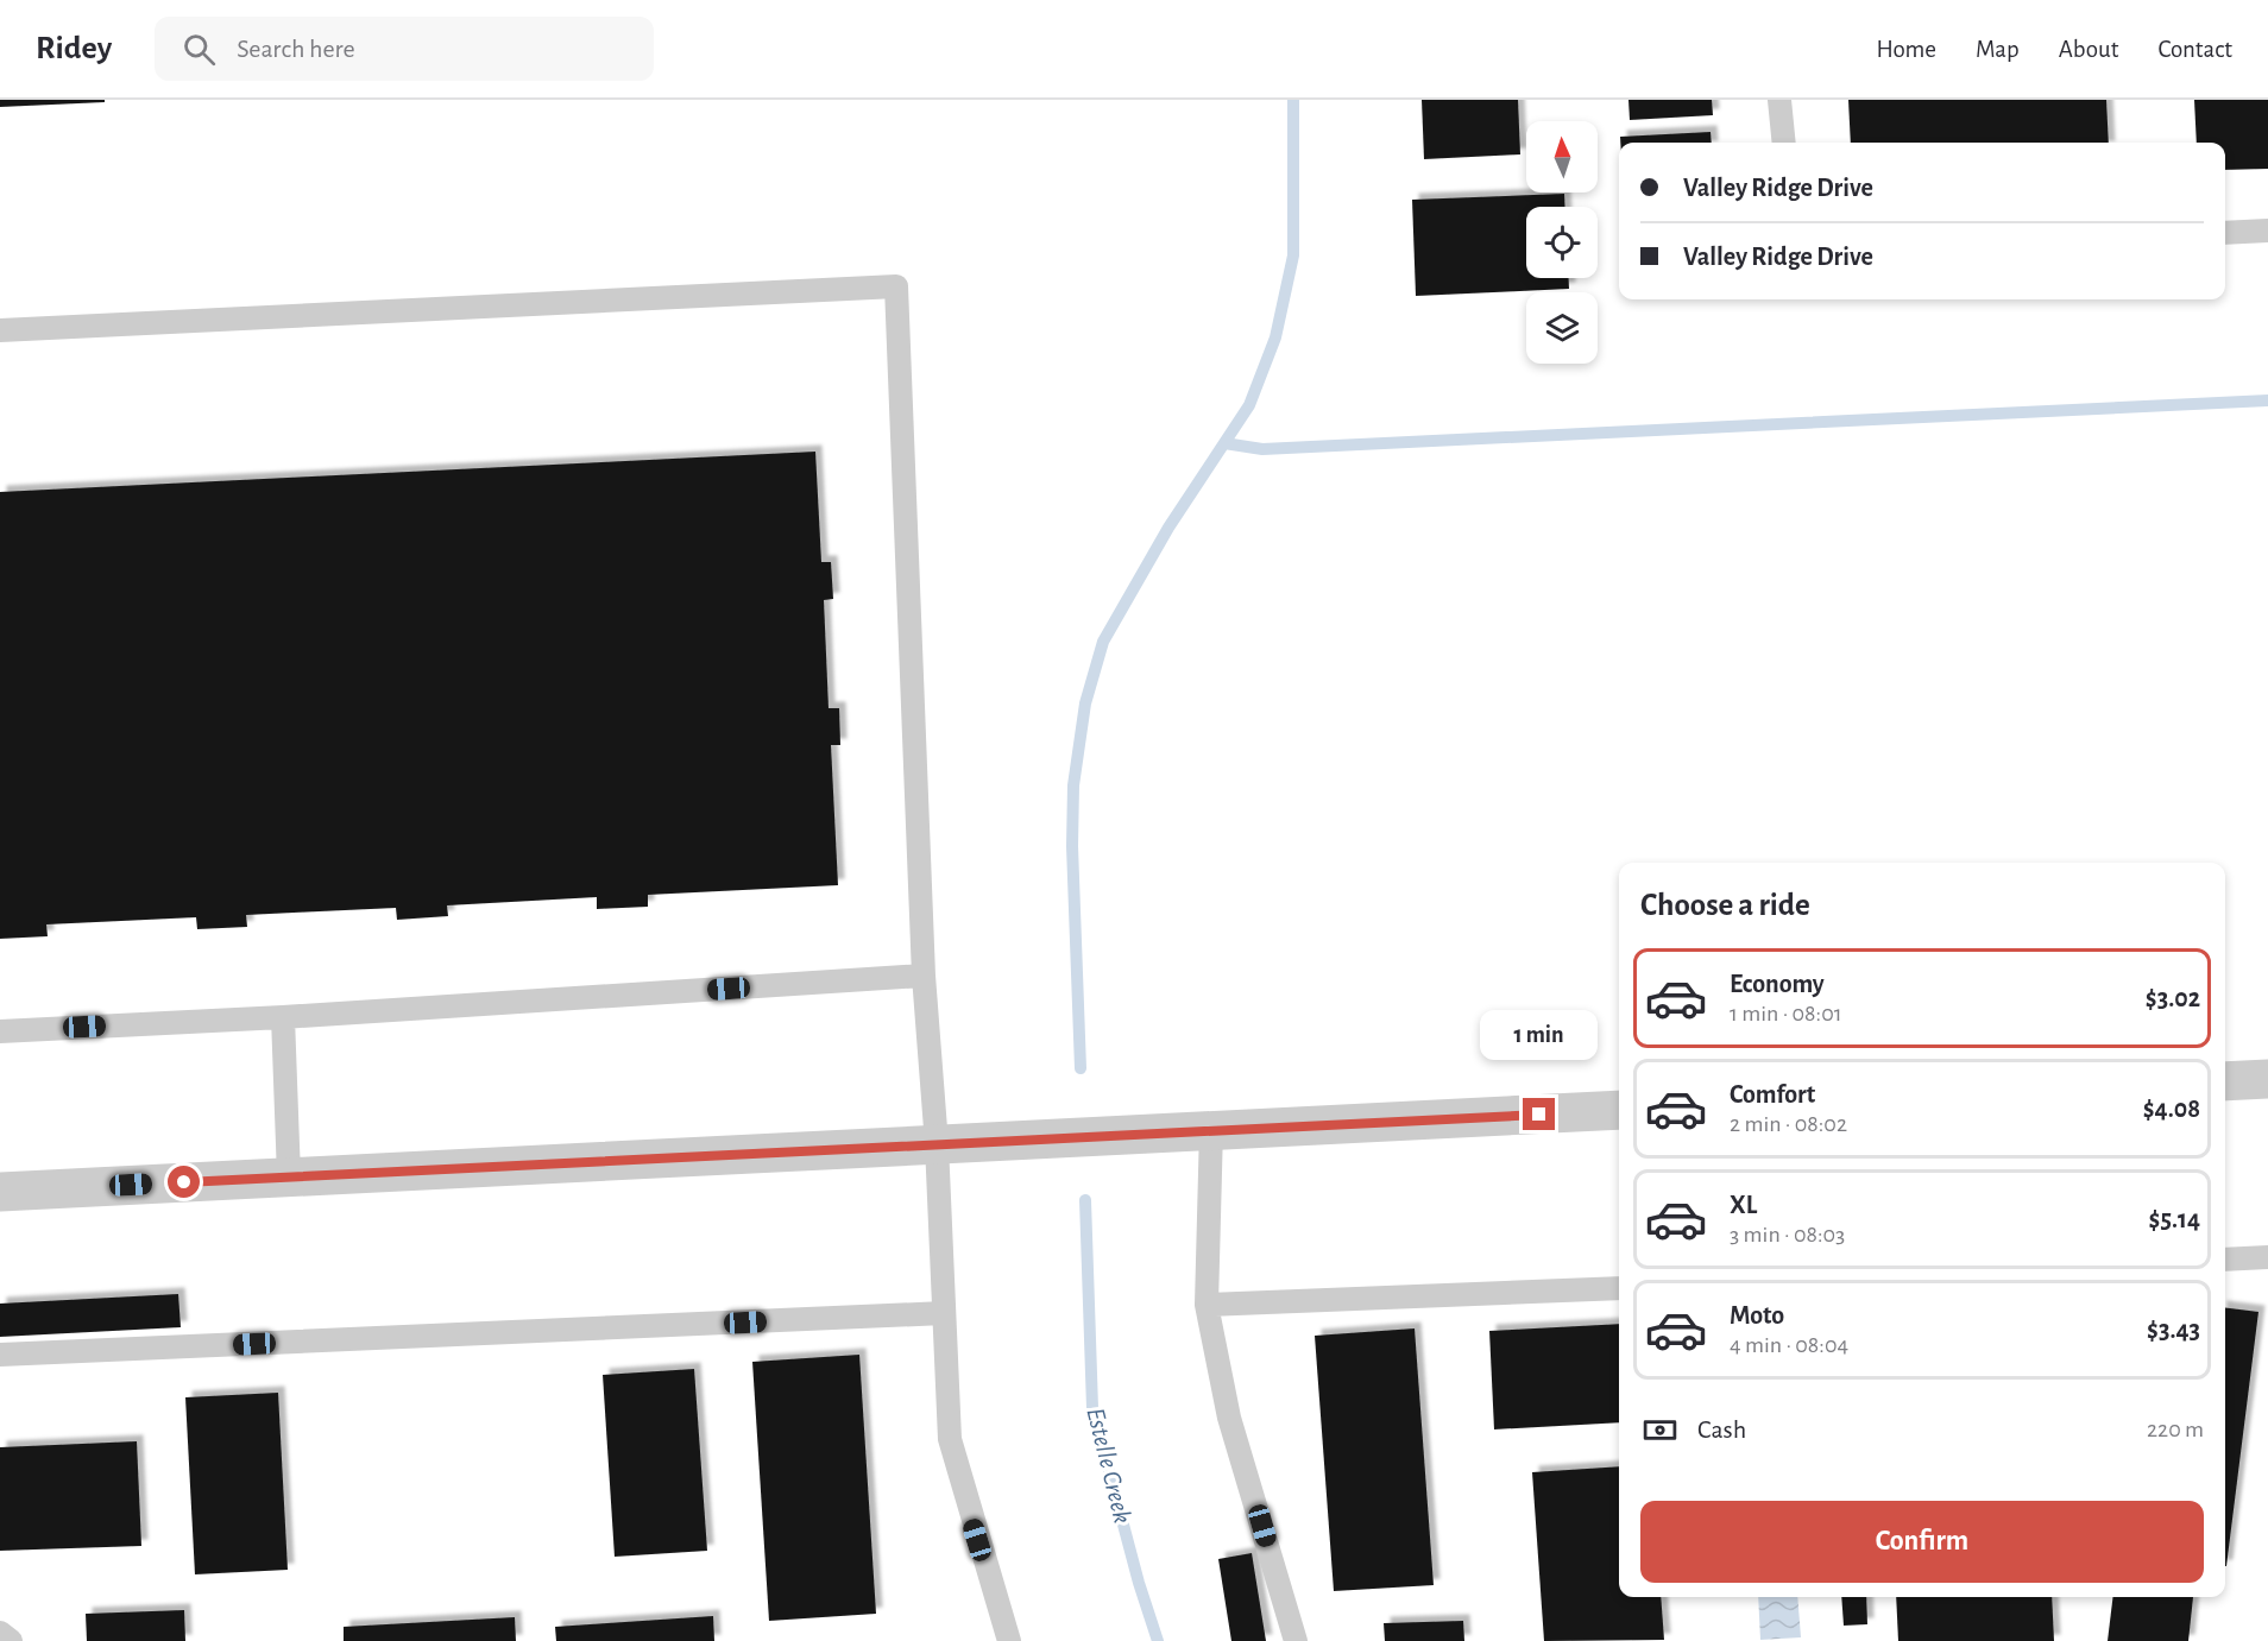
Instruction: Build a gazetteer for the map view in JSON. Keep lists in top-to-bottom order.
{
  "water": ["Estelle Creek"],
  "north": "top",
  "page": {
    "header": "Ridey",
    "search": "Search here",
    "nav": [
      "Home",
      "Map",
      "About",
      "Contact"
    ],
    "banner": ["Valley Ridge Drive", "Valley Ridge Drive"],
    "heading": "Choose a ride",
    "list": [
      {
        "name": "Economy",
        "note": "1 min · 08:01",
        "value": "$3.02"
      },
      {
        "name": "Comfort",
        "note": "2 min · 08:02",
        "value": "$4.08"
      },
      {
        "name": "XL",
        "note": "3 min · 08:03",
        "value": "$5.14"
      },
      {
        "name": "Moto",
        "note": "4 min · 08:04",
        "value": "$3.43"
      }
    ],
    "bubble": "1 min",
    "pay": ["Cash", "220 m"],
    "buttons": "Confirm"
  }
}
